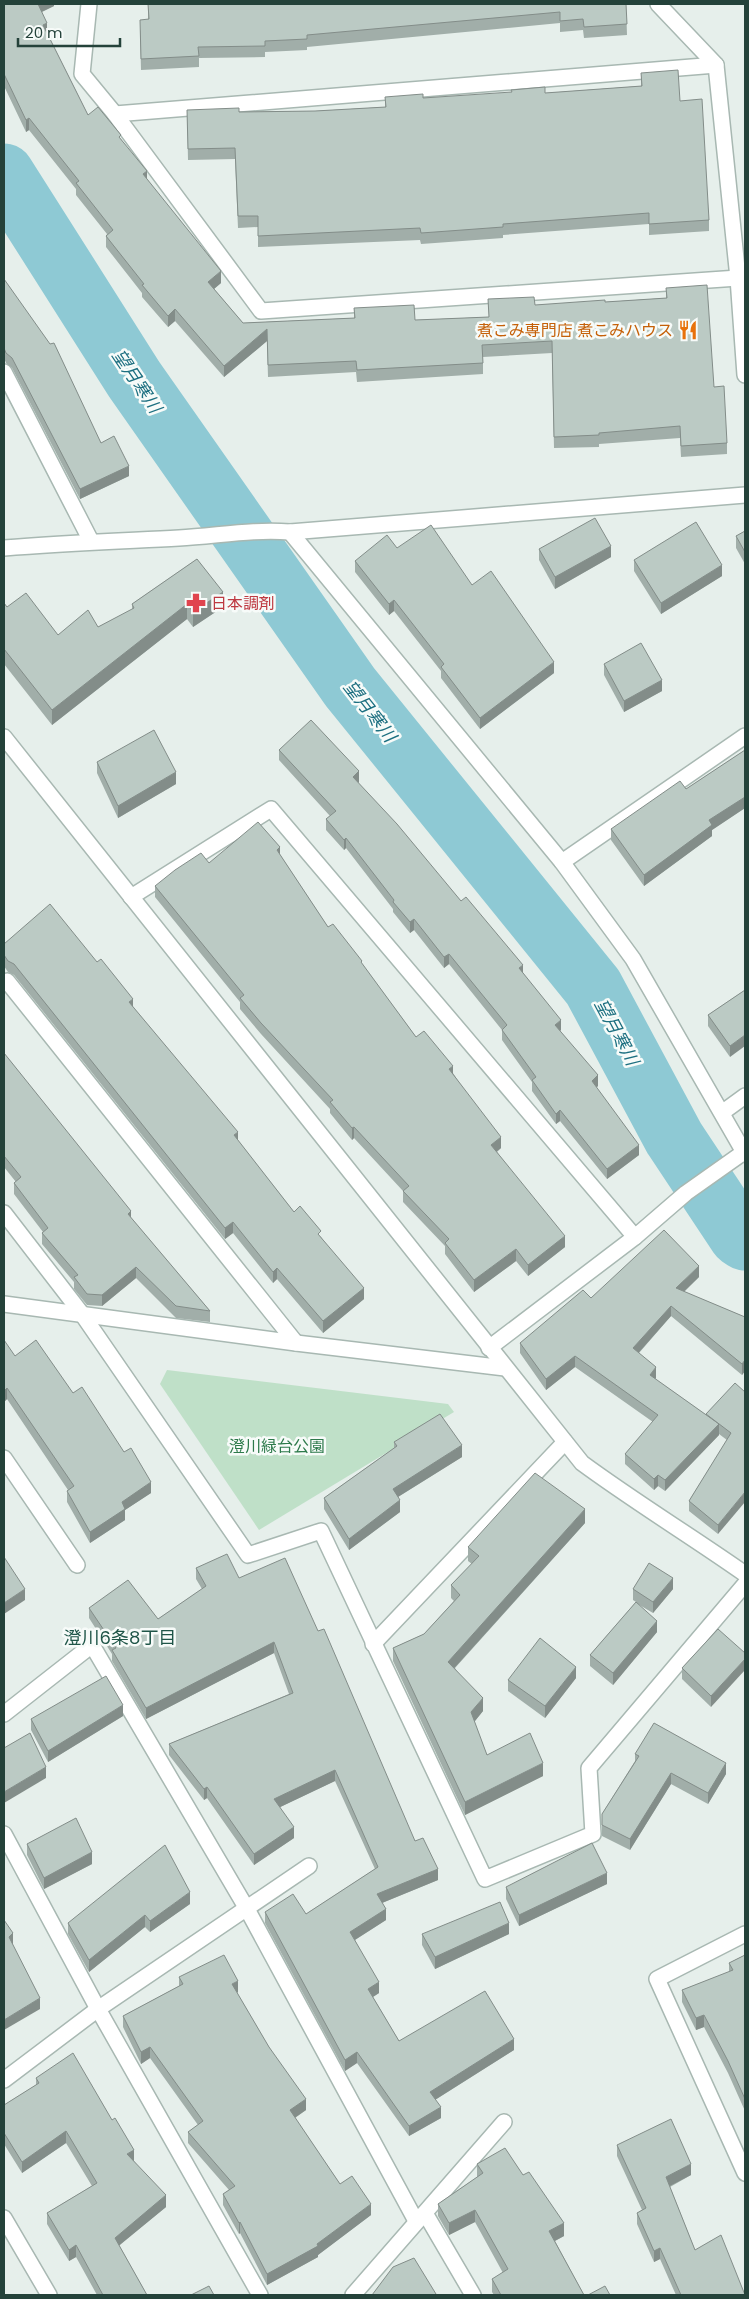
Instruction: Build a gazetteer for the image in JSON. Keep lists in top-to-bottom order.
{
  "districts": ["澄川6条8丁目"],
  "water": ["望月寒川"],
  "parks": ["澄川緑台公園"],
  "places": {
    "restaurant": ["煮こみ専門店 煮こみハウス"],
    "pharmacy": ["日本調剤"]
  },
  "scale_bar": "20 m"
}
